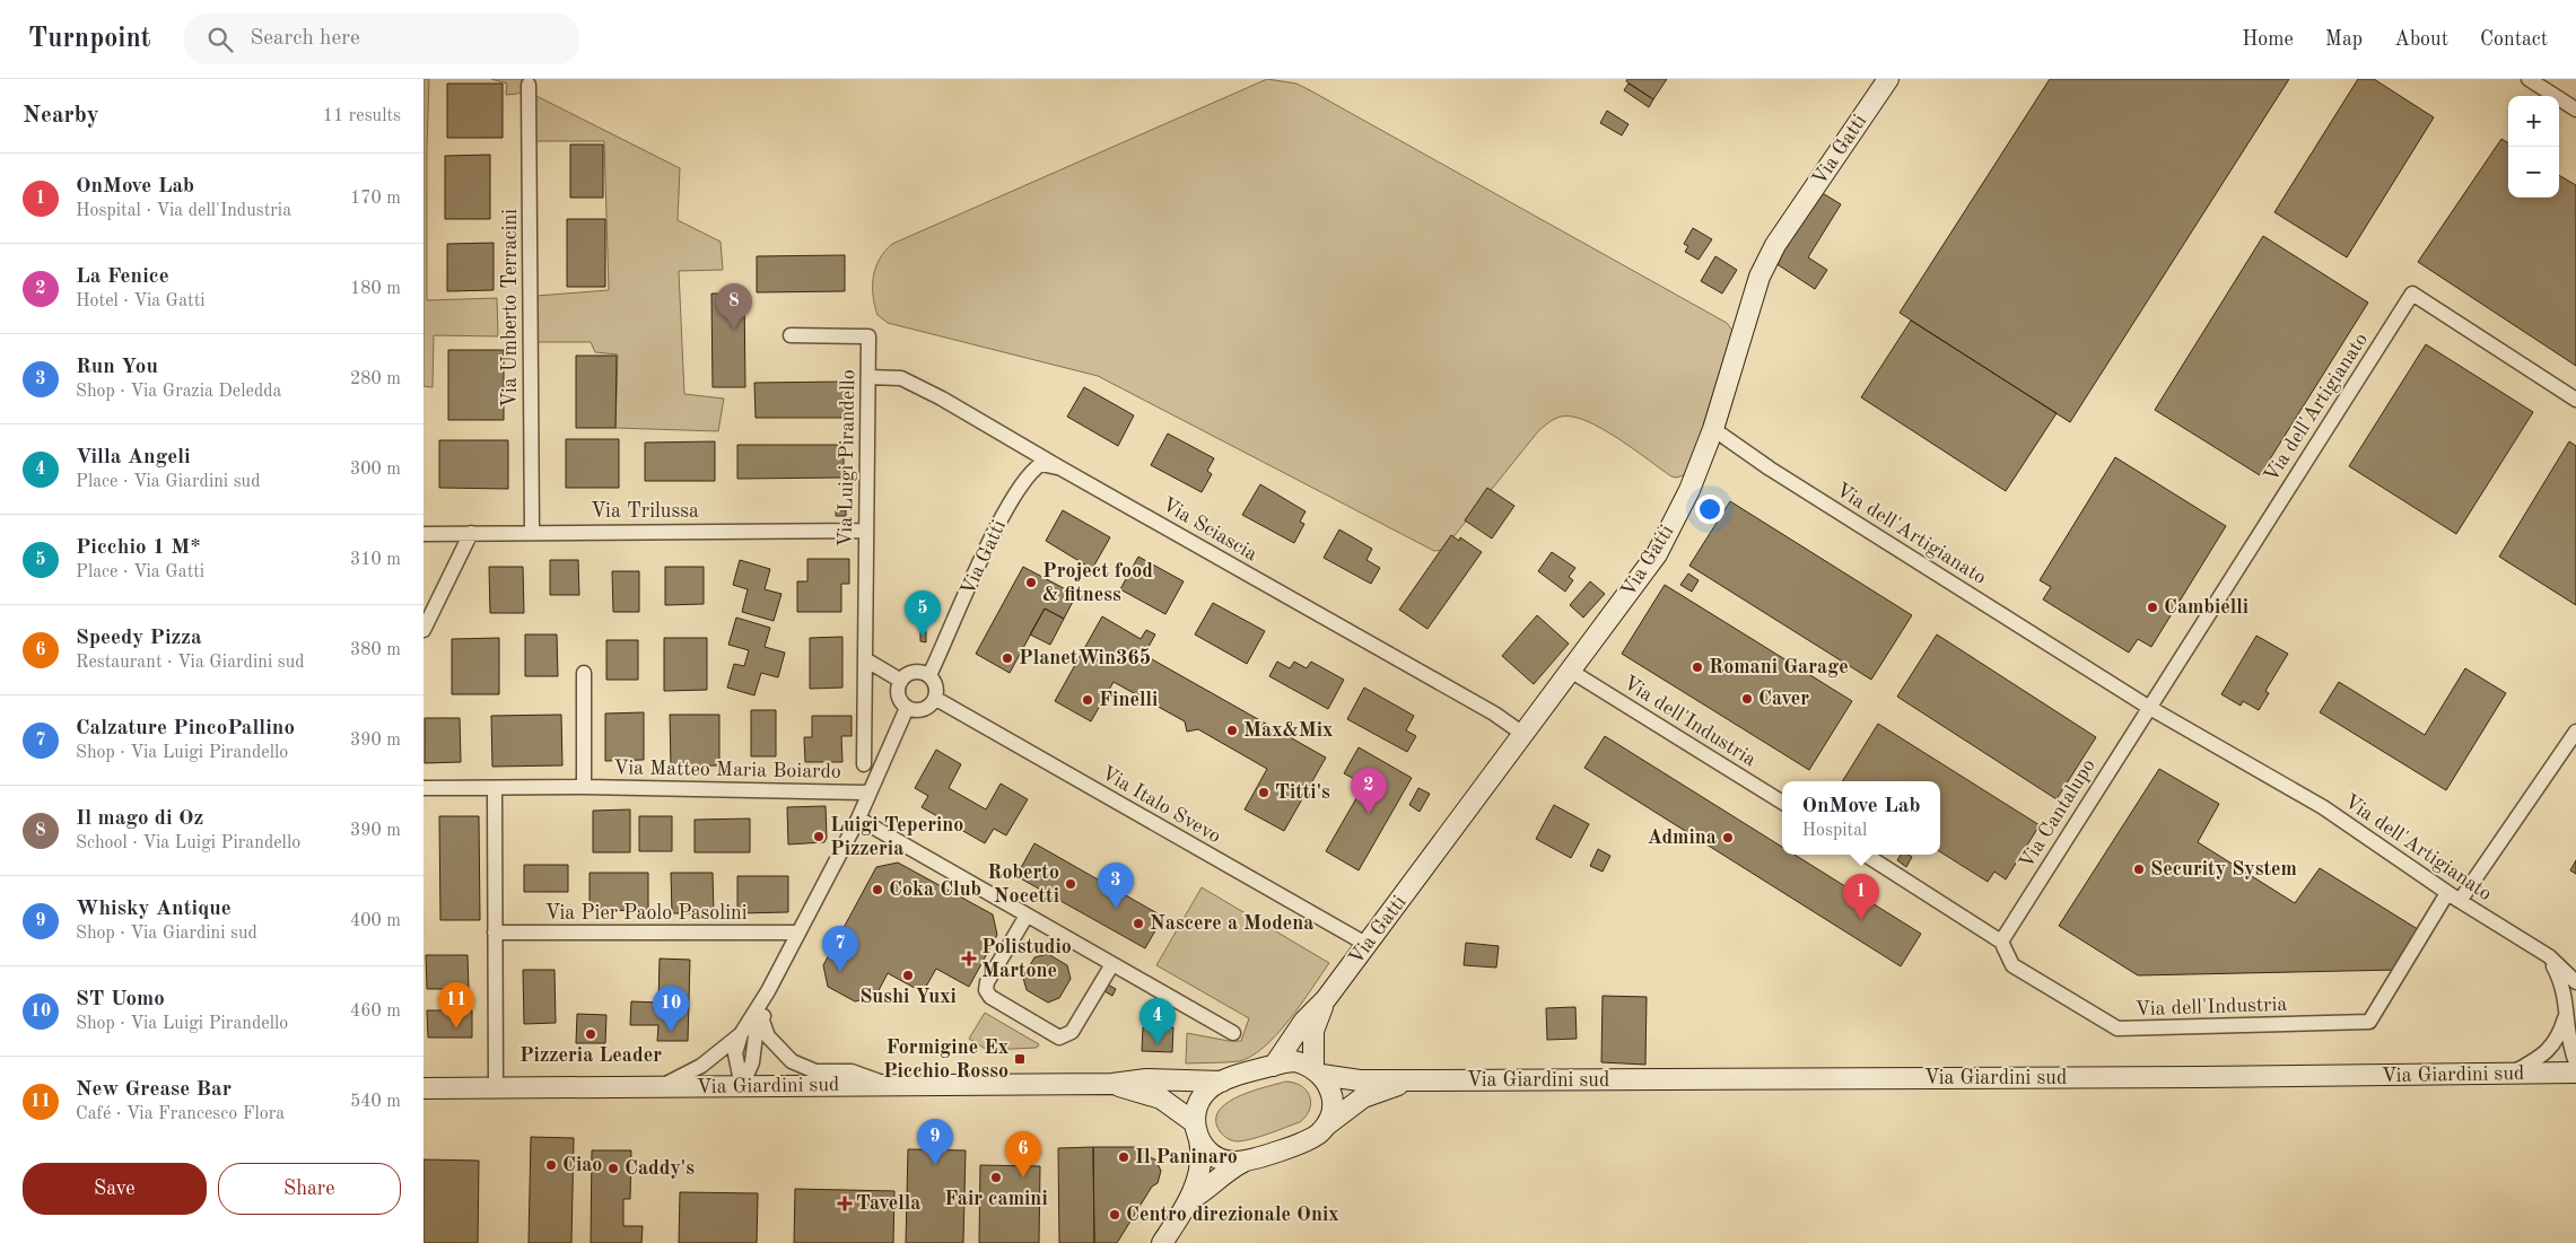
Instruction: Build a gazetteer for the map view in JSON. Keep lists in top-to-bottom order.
{
  "streets": {
    "main road": ["Via Gatti", "Via Giardini sud"],
    "street": [
      "Via Umberto Terracini",
      "Via dell'Artigianato",
      "Via Luigi Pirandello",
      "Via Trilussa",
      "Via Sciascia",
      "Via dell'Industria",
      "Via Matteo Maria Boiardo",
      "Via Italo Svevo",
      "Via Cantalupo",
      "Via Pier Paolo Pasolini"
    ]
  },
  "crossings": [
    ["Via Gatti", "Via dell'Artigianato"],
    ["Via Gatti", "Via Sciascia"],
    ["Via Gatti", "Via dell'Industria"],
    ["Via Gatti", "Via Italo Svevo"],
    ["Via Gatti", "Via Giardini sud"],
    ["Via Umberto Terracini", "Via Trilussa"],
    ["Via dell'Artigianato", "Via dell'Industria"],
    ["Via dell'Artigianato", "Via Cantalupo"],
    ["Via Luigi Pirandello", "Via Trilussa"],
    ["Via Luigi Pirandello", "Via Sciascia"],
    ["Via dell'Industria", "Via Cantalupo"]
  ],
  "places": {
    "other": [
      "Project food & fitness",
      "Cambielli",
      "PlanetWin365",
      "Romani Garage",
      "Caver",
      "Finelli",
      "Max&Mix",
      "Titti's",
      "Luigi Teperino Pizzeria",
      "Admina",
      "Security System",
      "Roberto Nocetti",
      "Coka Club",
      "Nascere a Modena",
      "Sushi Yuxi",
      "Pizzeria Leader",
      "Il Paninaro",
      "Ciao",
      "Caddy's",
      "Fair camini",
      "Centro direzionale Onix"
    ],
    "health": ["Polistudio Martone", "Tavella"],
    "transit": ["Formigine Ex Picchio Rosso"]
  },
  "page": {
    "header": "Turnpoint",
    "search": "Search here",
    "nav": [
      "Home",
      "Map",
      "About",
      "Contact"
    ],
    "heading": ["Nearby", "11 results"],
    "map_buttons": ["+", "−"],
    "list": [
      {
        "mark": "1",
        "name": "OnMove Lab",
        "note": "Hospital · Via dell'Industria",
        "value": "170 m"
      },
      {
        "mark": "2",
        "name": "La Fenice",
        "note": "Hotel · Via Gatti",
        "value": "180 m"
      },
      {
        "mark": "3",
        "name": "Run You",
        "note": "Shop · Via Grazia Deledda",
        "value": "280 m"
      },
      {
        "mark": "4",
        "name": "Villa Angeli",
        "note": "Place · Via Giardini sud",
        "value": "300 m"
      },
      {
        "mark": "5",
        "name": "Picchio 1 M*",
        "note": "Place · Via Gatti",
        "value": "310 m"
      },
      {
        "mark": "6",
        "name": "Speedy Pizza",
        "note": "Restaurant · Via Giardini sud",
        "value": "380 m"
      },
      {
        "mark": "7",
        "name": "Calzature PincoPallino",
        "note": "Shop · Via Luigi Pirandello",
        "value": "390 m"
      },
      {
        "mark": "8",
        "name": "Il mago di Oz",
        "note": "School · Via Luigi Pirandello",
        "value": "390 m"
      },
      {
        "mark": "9",
        "name": "Whisky Antique",
        "note": "Shop · Via Giardini sud",
        "value": "400 m"
      },
      {
        "mark": "10",
        "name": "ST Uomo",
        "note": "Shop · Via Luigi Pirandello",
        "value": "460 m"
      },
      {
        "mark": "11",
        "name": "New Grease Bar",
        "note": "Café · Via Francesco Flora",
        "value": "540 m"
      }
    ],
    "pins": [
      "8",
      "5",
      "2",
      "3",
      "1",
      "7",
      "11",
      "10",
      "4",
      "9",
      "6"
    ],
    "popup": ["OnMove Lab", "Hospital"],
    "buttons": ["Save", "Share"]
  }
}
